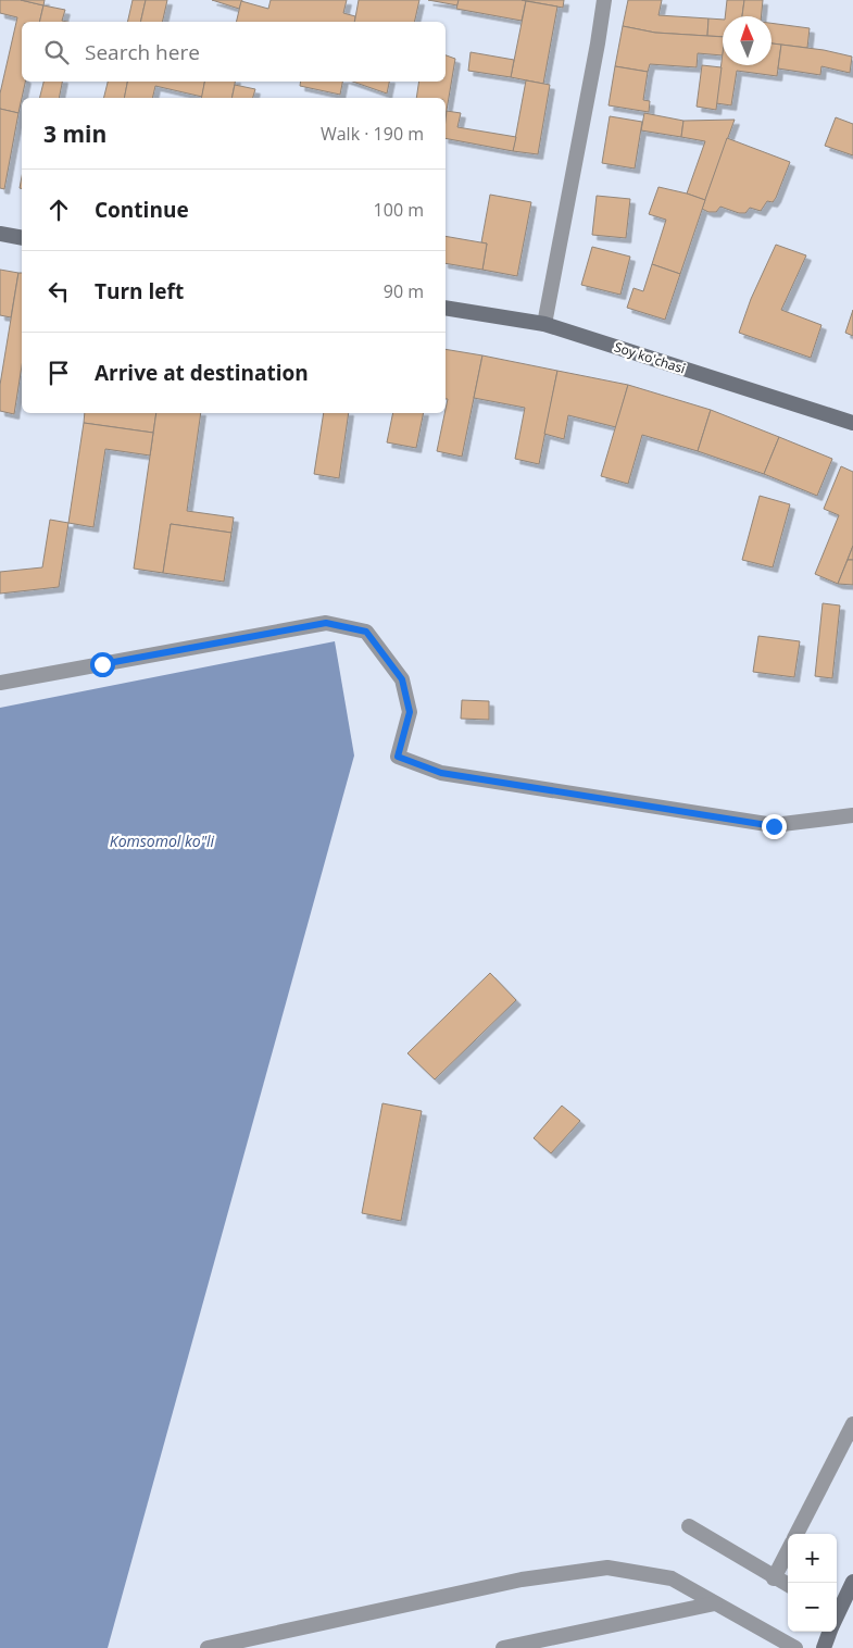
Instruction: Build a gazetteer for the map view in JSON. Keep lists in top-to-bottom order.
{
  "streets": {
    "main road": ["Soy ko'chasi"]
  },
  "water": ["Komsomol ko\"li"],
  "north": "top",
  "page": {
    "search": "Search here",
    "heading": ["3 min", "Walk · 190 m"],
    "list": [
      ["Continue", "100 m"],
      ["Turn left", "90 m"],
      "Arrive at destination"
    ],
    "map_buttons": ["+", "−"]
  }
}
